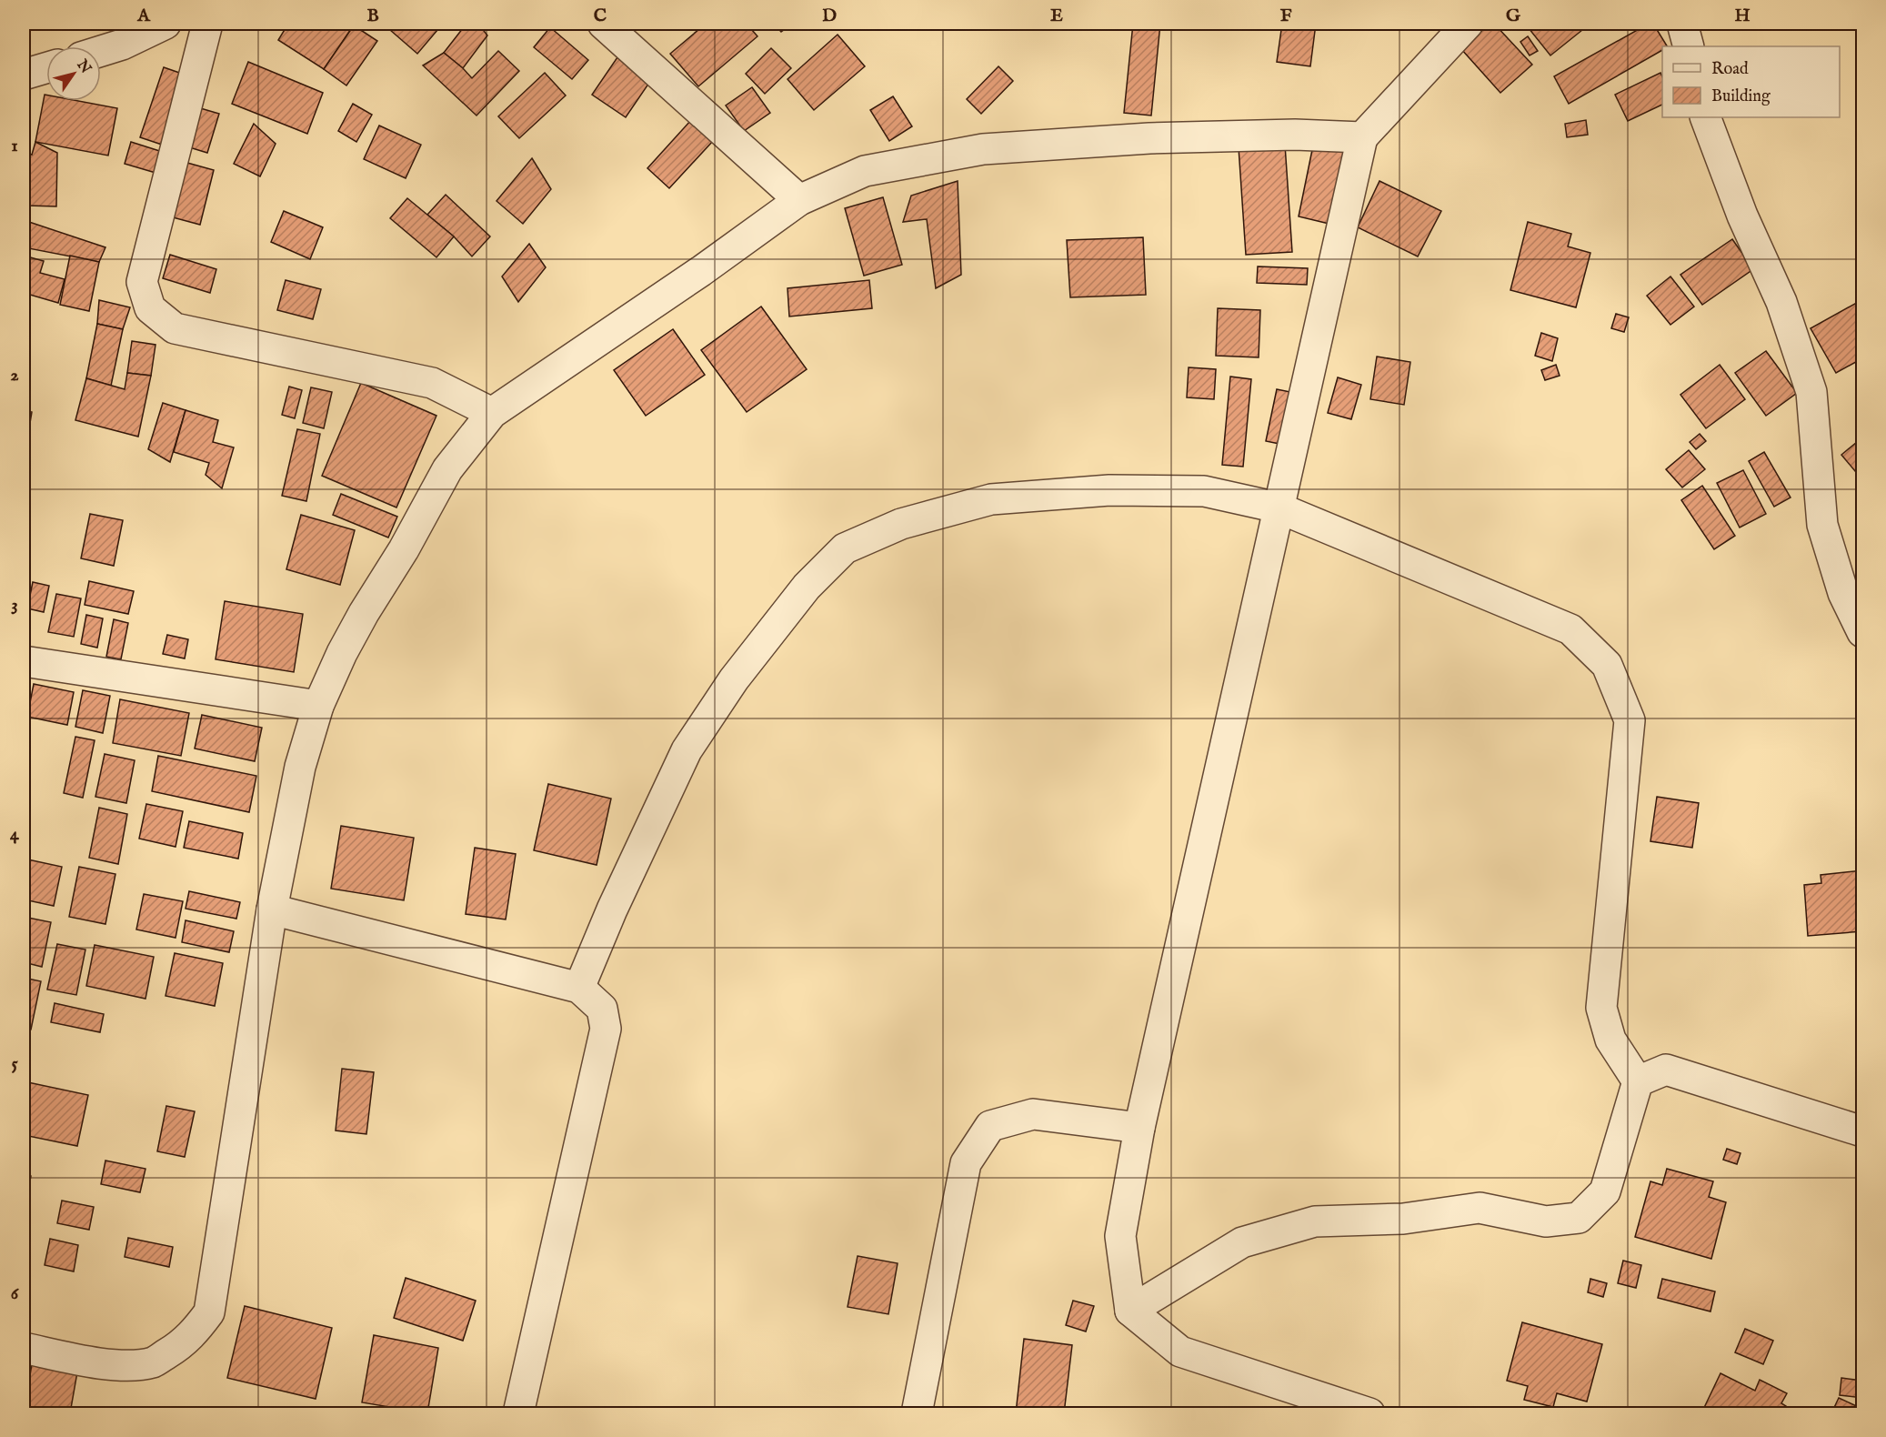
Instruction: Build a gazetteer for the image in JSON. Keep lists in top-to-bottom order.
{
  "legend": ["Road", "Building"],
  "north": "top right",
  "grid": {
    "columns": [
      "A",
      "B",
      "C",
      "D",
      "E",
      "F",
      "G",
      "H"
    ],
    "rows": [
      "1",
      "2",
      "3",
      "4",
      "5",
      "6"
    ]
  }
}
